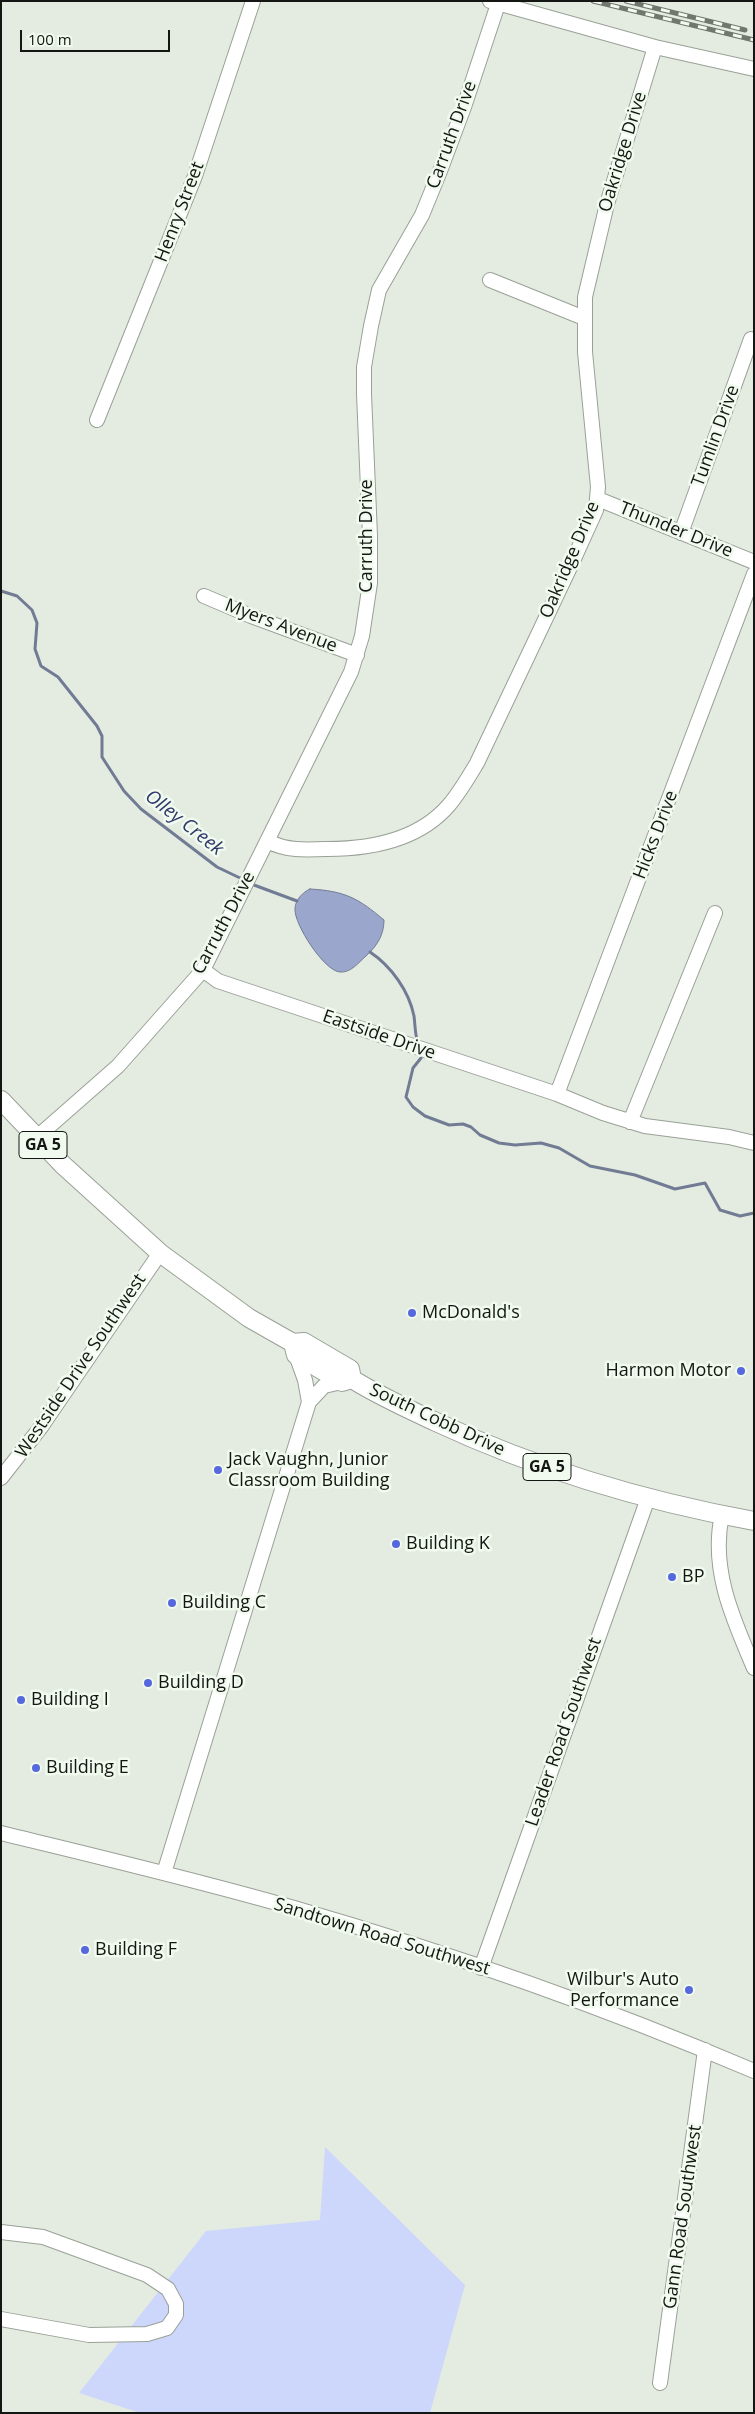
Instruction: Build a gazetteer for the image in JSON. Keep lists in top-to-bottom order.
{
  "streets": {
    "main road": ["GA 5", "South Cobb Drive"],
    "street": [
      "Carruth Drive",
      "Oakridge Drive",
      "Henry Street",
      "Tumlin Drive",
      "Thunder Drive",
      "Myers Avenue",
      "Hicks Drive",
      "Eastside Drive",
      "Westside Drive Southwest",
      "Leader Road Southwest",
      "Sandtown Road Southwest",
      "Gann Road Southwest"
    ]
  },
  "crossings": [
    ["Carruth Drive", "Oakridge Drive"],
    ["Carruth Drive", "Myers Avenue"],
    ["Carruth Drive", "Eastside Drive"],
    ["Carruth Drive", "South Cobb Drive"],
    ["Oakridge Drive", "Thunder Drive"],
    ["Tumlin Drive", "Thunder Drive"],
    ["Hicks Drive", "Eastside Drive"],
    ["Westside Drive Southwest", "South Cobb Drive"],
    ["South Cobb Drive", "Leader Road Southwest"],
    ["Leader Road Southwest", "Sandtown Road Southwest"],
    ["Sandtown Road Southwest", "Gann Road Southwest"]
  ],
  "water": ["Olley Creek"],
  "places": [
    "McDonald's",
    "Harmon Motor",
    "Jack Vaughn, Junior Classroom Building",
    "Building K",
    "BP",
    "Building C",
    "Building D",
    "Building I",
    "Building E",
    "Building F",
    "Wilbur's Auto Performance"
  ],
  "scale_bar": "100 m"
}
